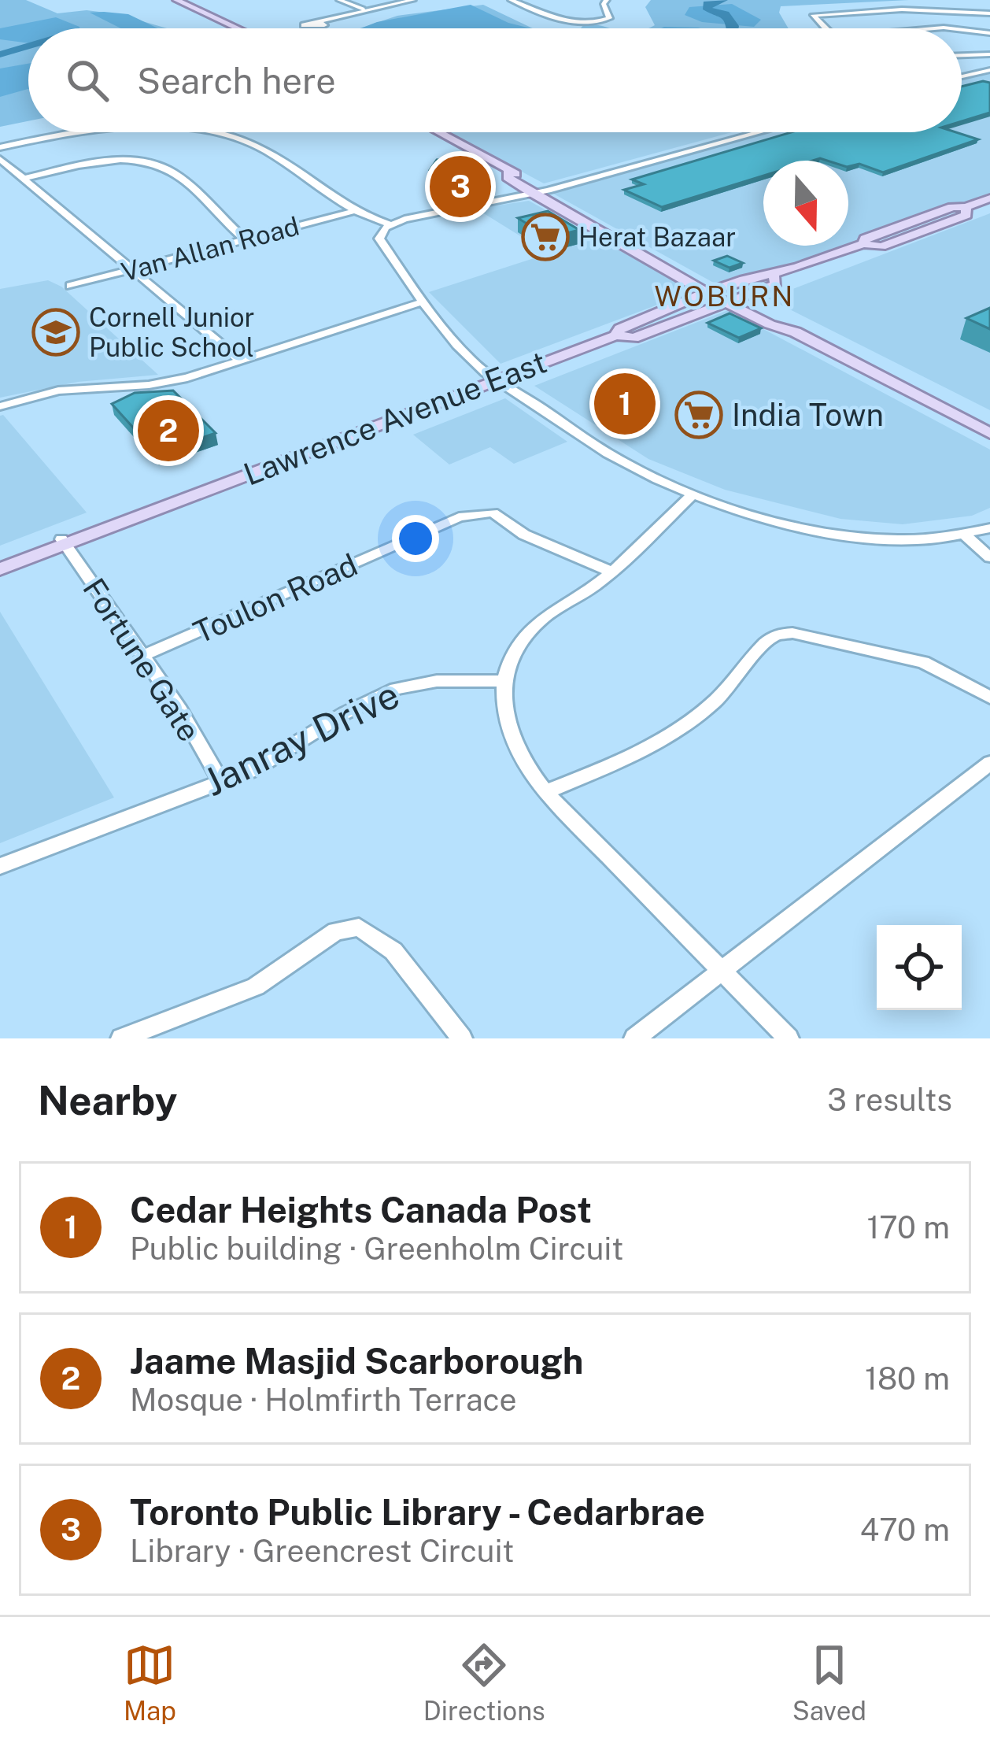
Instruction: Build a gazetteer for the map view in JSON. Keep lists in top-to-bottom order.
{
  "streets": {
    "main road": ["Lawrence Avenue East"],
    "street": [
      "Van Allan Road",
      "Toulon Road",
      "Fortune Gate",
      "Janray Drive"
    ]
  },
  "crossings": [
    ["Lawrence Avenue East", "Fortune Gate"],
    ["Toulon Road", "Fortune Gate"],
    ["Fortune Gate", "Janray Drive"]
  ],
  "districts": ["WOBURN"],
  "places": {
    "supermarket": ["Herat Bazaar", "India Town"],
    "school or university": ["Cornell Junior Public School"]
  },
  "north": "bottom",
  "page": {
    "search": "Search here",
    "pins": ["3", "1", "2"],
    "heading": ["Nearby", "3 results"],
    "list": [
      {
        "mark": "1",
        "name": "Cedar Heights Canada Post",
        "note": "Public building · Greenholm Circuit",
        "value": "170 m"
      },
      {
        "mark": "2",
        "name": "Jaame Masjid Scarborough",
        "note": "Mosque · Holmfirth Terrace",
        "value": "180 m"
      },
      {
        "mark": "3",
        "name": "Toronto Public Library - Cedarbrae",
        "note": "Library · Greencrest Circuit",
        "value": "470 m"
      }
    ],
    "nav": ["Map", "Directions", "Saved"]
  }
}
